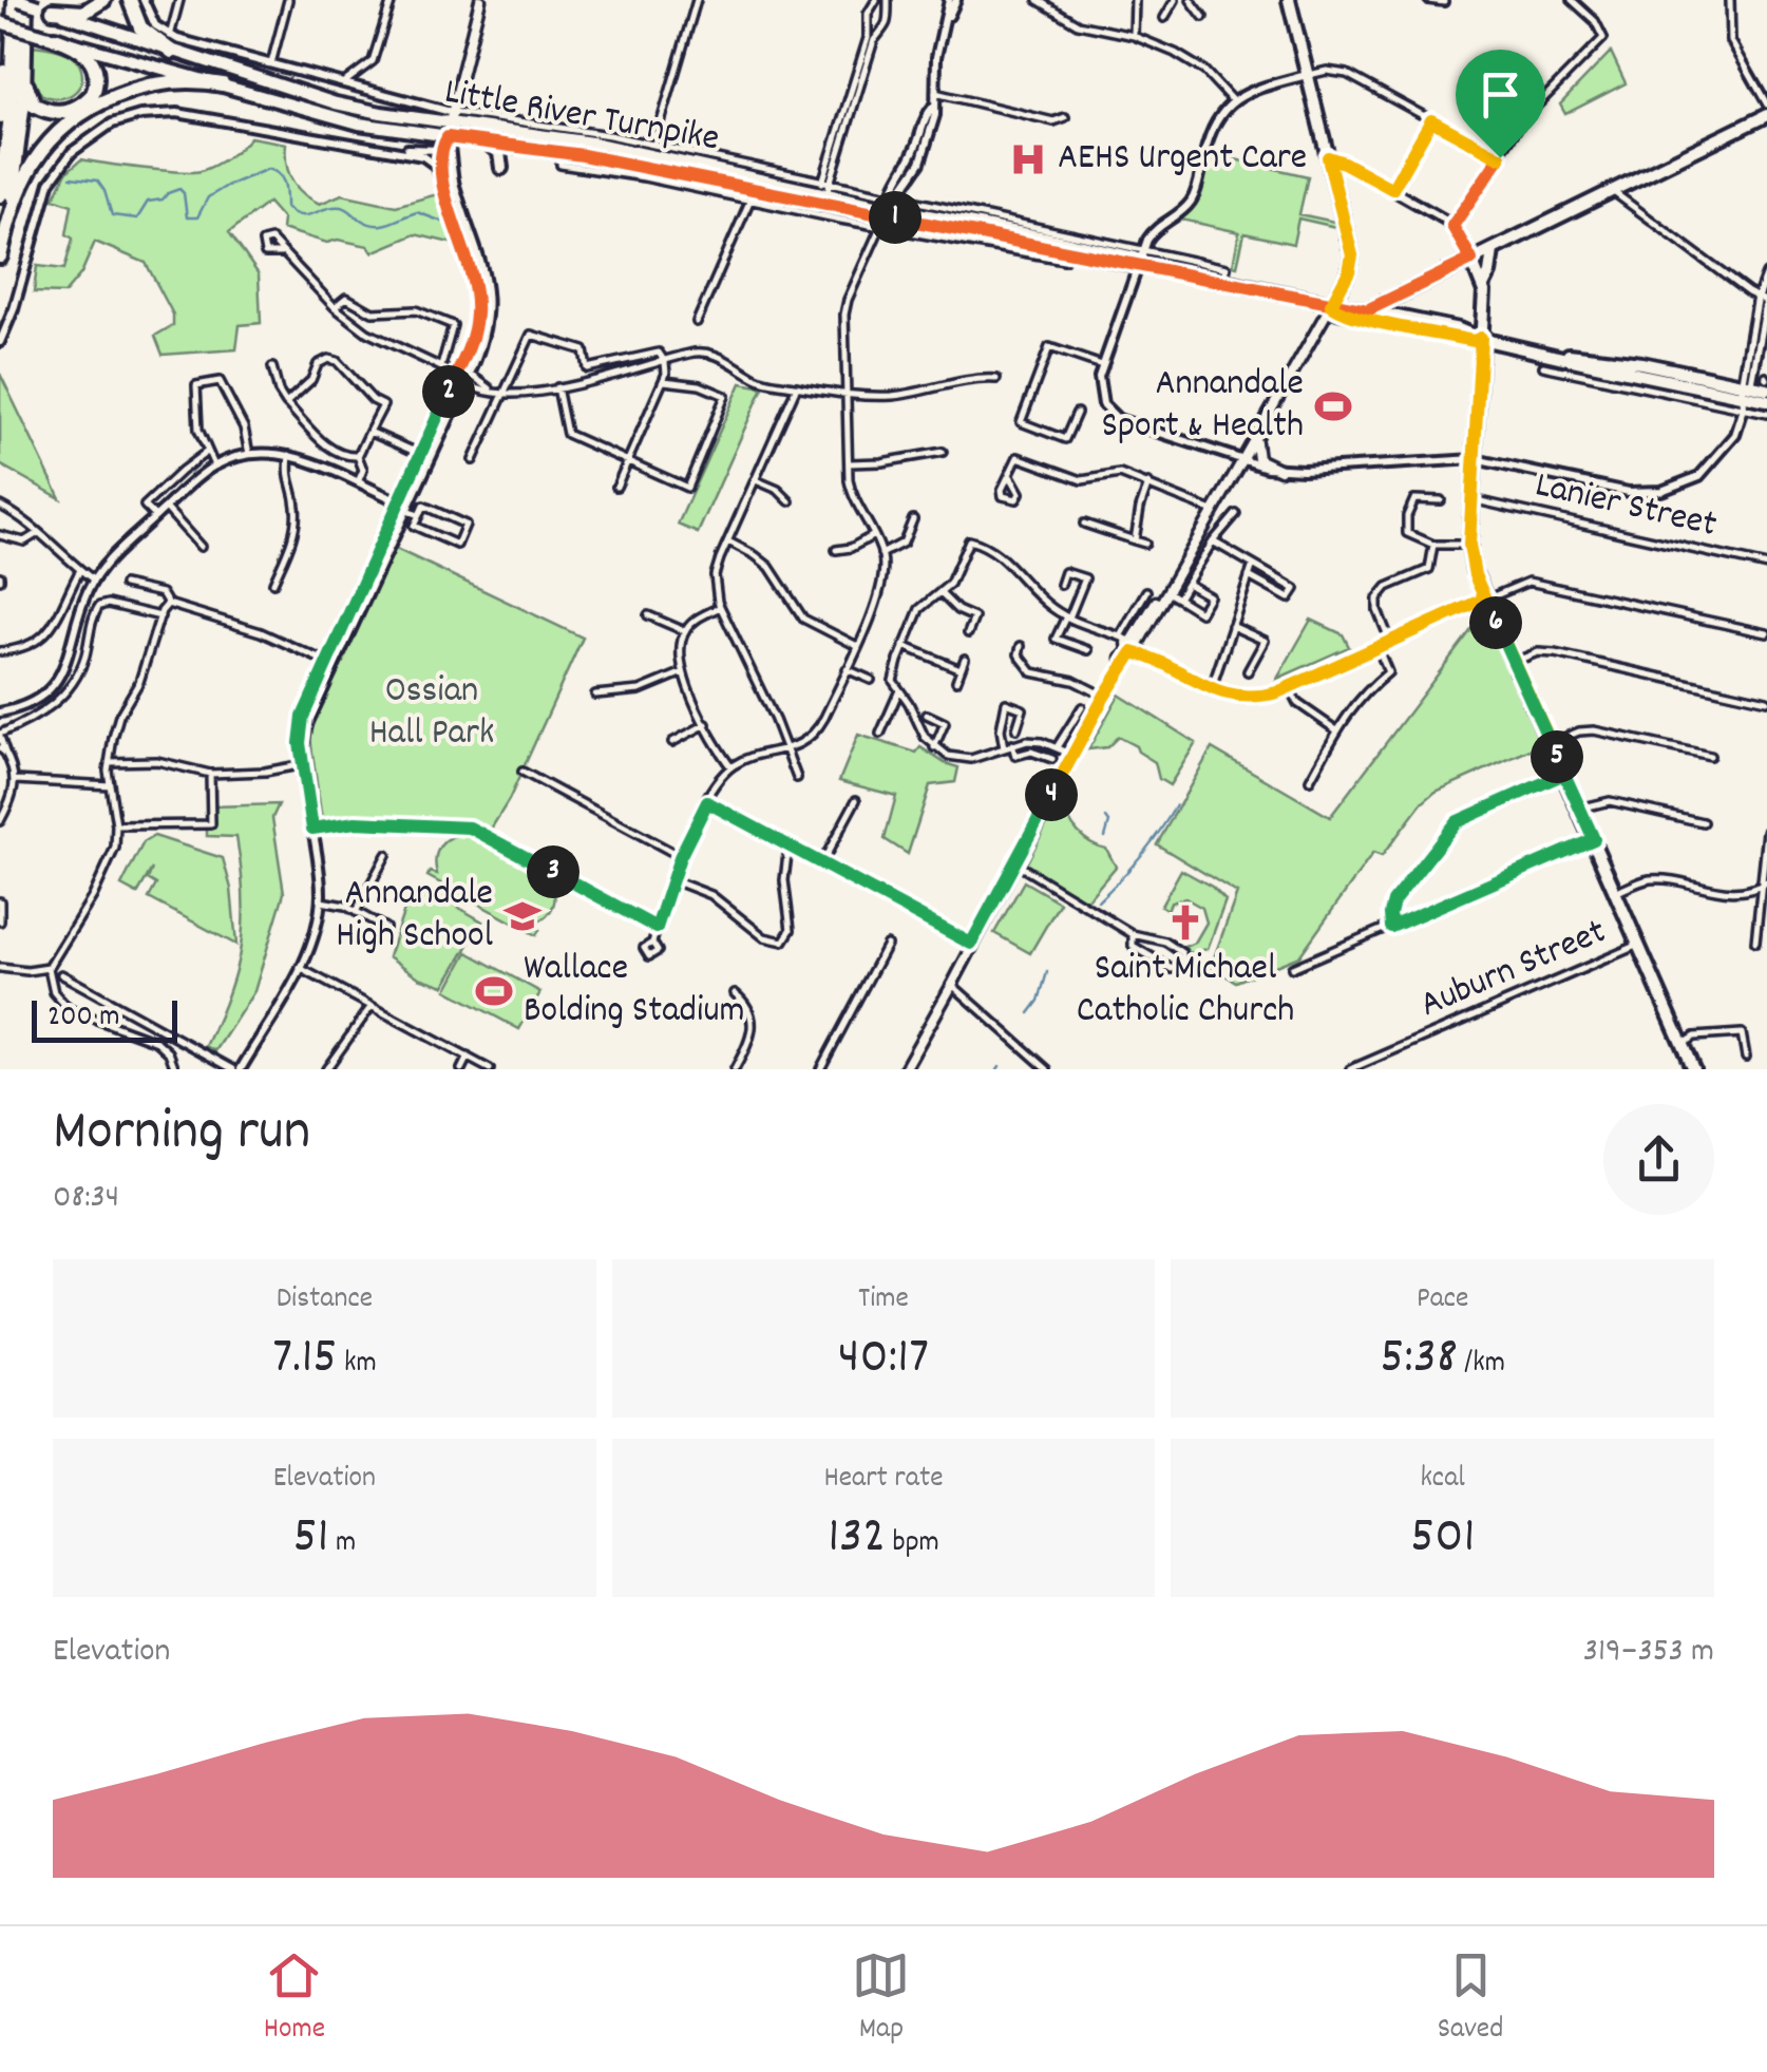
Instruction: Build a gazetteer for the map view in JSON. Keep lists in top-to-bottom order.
{
  "streets": {
    "main road": ["Little River Turnpike"],
    "street": ["Lanier Street", "Auburn Street"]
  },
  "parks": ["Ossian Hall Park"],
  "places": {
    "hospital": ["AEHS Urgent Care"],
    "sports": ["Annandale Sport & Health", "Wallace Bolding Stadium"],
    "school or university": ["Annandale High School"],
    "church": ["Saint Michael Catholic Church"]
  },
  "scale_bar": "200 m",
  "page": {
    "pins": [
      "1",
      "2",
      "6",
      "5",
      "4",
      "3"
    ],
    "scale": "200 m",
    "heading": ["Morning run", "08:34"],
    "stats": [
      ["Distance", "7.15 km"],
      ["Time", "40:17"],
      ["Pace", "5:38 /km"],
      ["Elevation", "51 m"],
      ["Heart rate", "132 bpm"],
      ["kcal", "501"]
    ],
    "chart": ["Elevation", "319–353 m"],
    "tabs": ["Home", "Map", "Saved"]
  }
}
